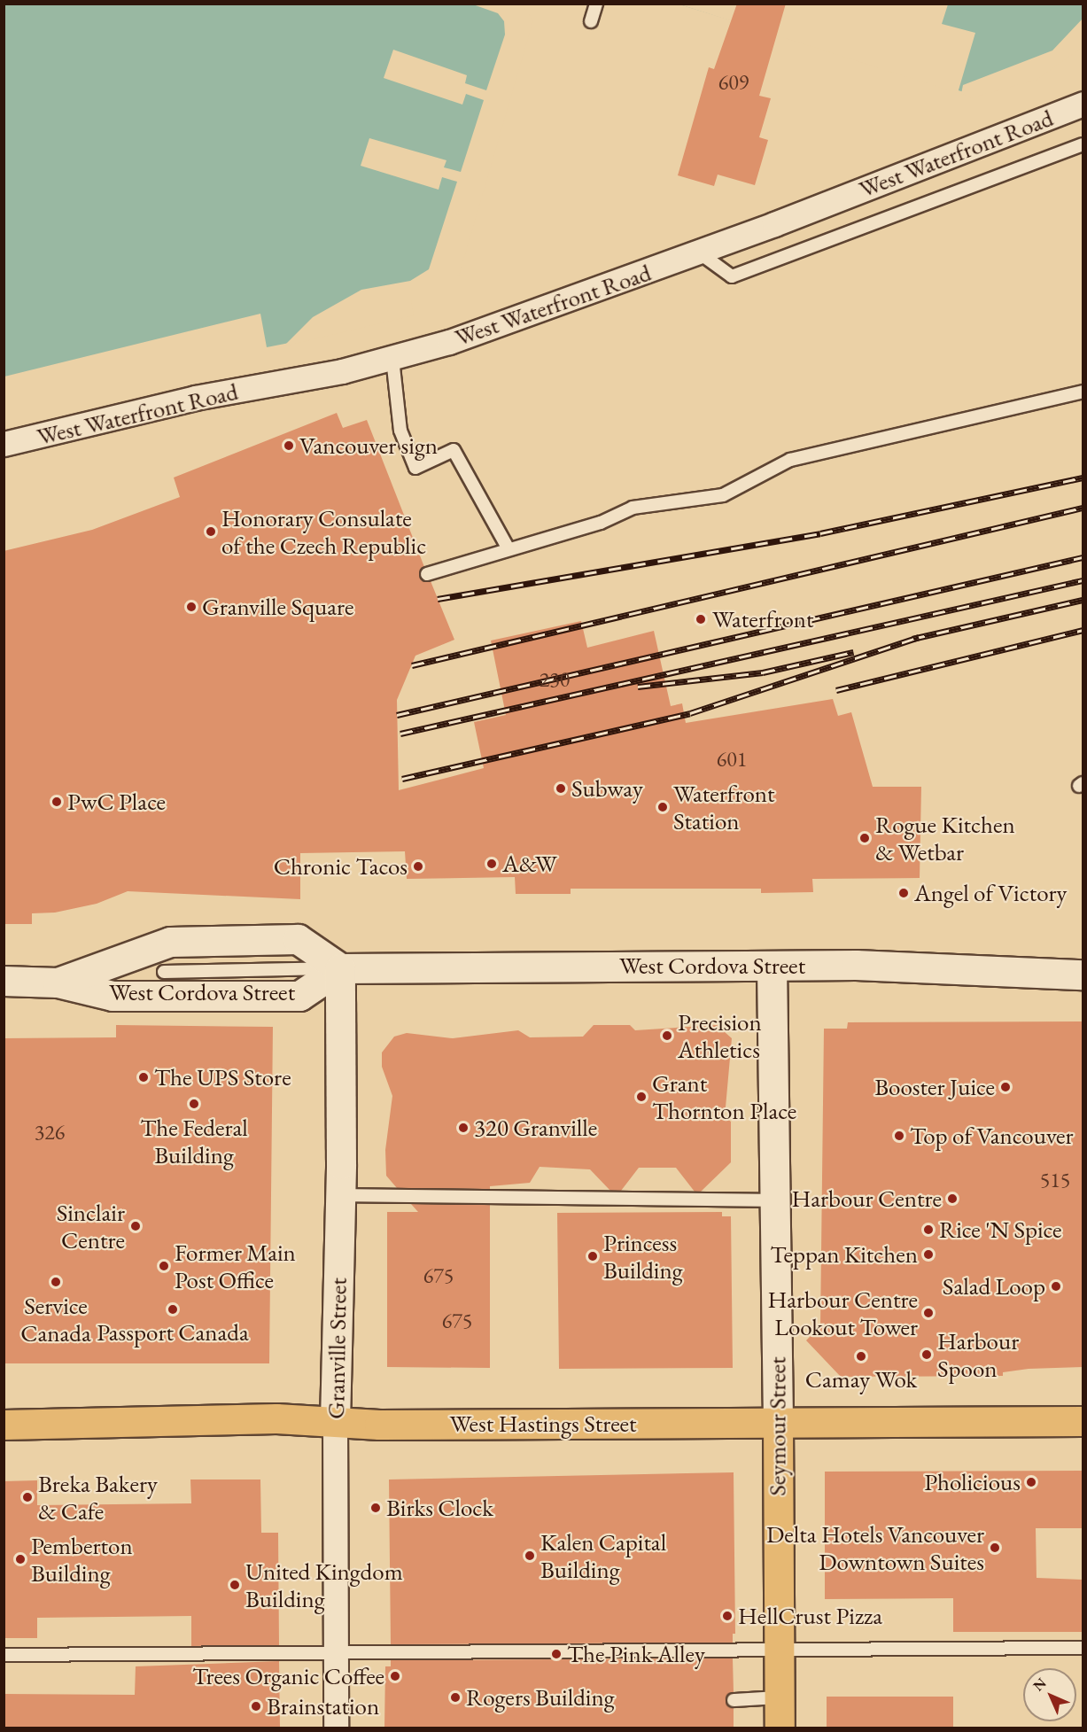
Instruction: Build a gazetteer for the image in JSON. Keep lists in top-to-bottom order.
{
  "streets": {
    "main road": [
      "West Cordova Street",
      "Granville Street",
      "West Hastings Street",
      "Seymour Street"
    ],
    "street": ["West Waterfront Road"]
  },
  "crossings": [
    ["West Cordova Street", "Granville Street"],
    ["West Cordova Street", "Seymour Street"],
    ["Granville Street", "West Hastings Street"],
    ["West Hastings Street", "Seymour Street"]
  ],
  "places": [
    "Vancouver sign",
    "Honorary Consulate of the Czech Republic",
    "Granville Square",
    "Waterfront",
    "Subway",
    "PwC Place",
    "Waterfront Station",
    "Rogue Kitchen & Wetbar",
    "A&W",
    "Chronic Tacos",
    "Angel of Victory",
    "Precision Athletics",
    "The UPS Store",
    "Booster Juice",
    "Grant Thornton Place",
    "The Federal Building",
    "320 Granville",
    "Top of Vancouver",
    "Harbour Centre",
    "Sinclair Centre",
    "Rice 'N Spice",
    "Teppan Kitchen",
    "Princess Building",
    "Former Main Post Office",
    "Service Canada",
    "Salad Loop",
    "Passport Canada",
    "Harbour Centre Lookout Tower",
    "Harbour Spoon",
    "Camay Wok",
    "Pholicious",
    "Breka Bakery & Cafe",
    "Birks Clock",
    "Delta Hotels Vancouver Downtown Suites",
    "Kalen Capital Building",
    "Pemberton Building",
    "United Kingdom Building",
    "HellCrust Pizza",
    "The Pink Alley",
    "Trees Organic Coffee",
    "Rogers Building",
    "Brainstation"
  ],
  "house_numbers": [
    "609",
    "230",
    "601",
    "326",
    "515",
    "675",
    "675"
  ],
  "north": "top left"
}
